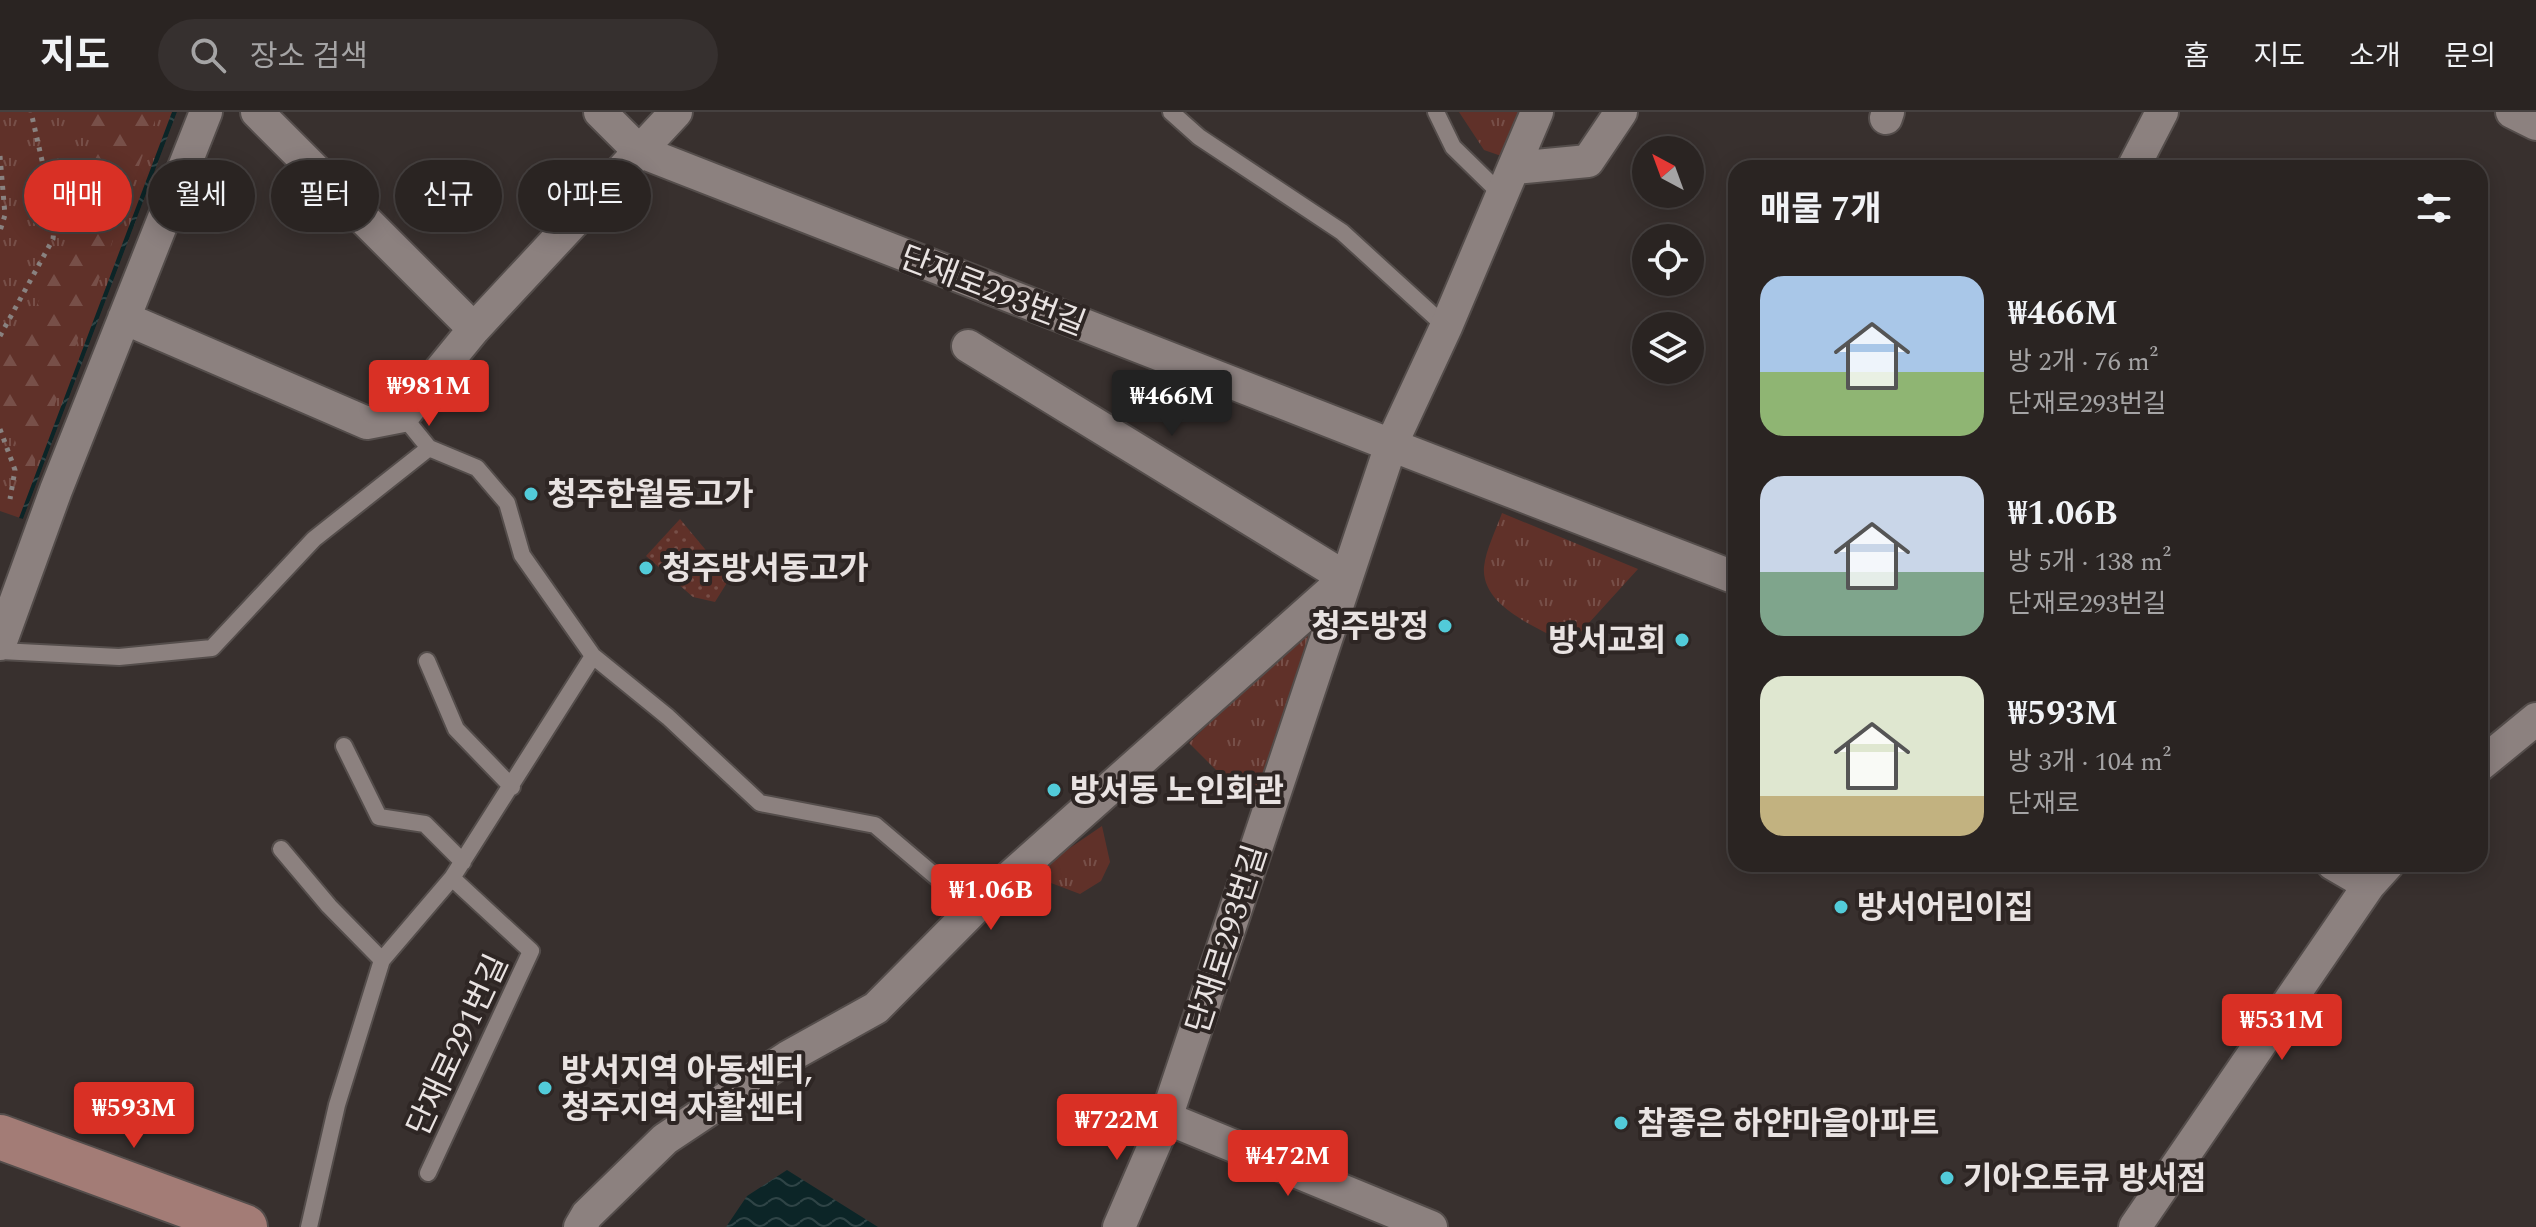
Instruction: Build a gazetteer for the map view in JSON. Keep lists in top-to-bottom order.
{
  "streets": {
    "street": ["단재로293번길"],
    "lane": ["단재로291번길"]
  },
  "places": [
    "청주한월동고가",
    "청주방서동고가",
    "청주방정",
    "방서교회",
    "방서동 노인회관",
    "방서어린이집",
    "방서지역 아동센터, 청주지역 자활센터",
    "참좋은 하얀마을아파트",
    "기아오토큐 방서점"
  ],
  "north": "top left",
  "page": {
    "header": "지도",
    "search": "장소 검색",
    "nav": [
      "홈",
      "지도",
      "소개",
      "문의"
    ],
    "chip": [
      "매매",
      "월세",
      "필터",
      "신규",
      "아파트"
    ],
    "heading": "매물 7개",
    "list": [
      {
        "name": "₩466M",
        "note": "방 2개 · 76 m² · 단재로293번길"
      },
      {
        "name": "₩1.06B",
        "note": "방 5개 · 138 m² · 단재로293번길"
      },
      {
        "name": "₩593M",
        "note": "방 3개 · 104 m² · 단재로"
      }
    ],
    "price": [
      "₩981M",
      "₩466M",
      "₩1.06B",
      "₩531M",
      "₩593M",
      "₩722M",
      "₩472M"
    ]
  }
}
